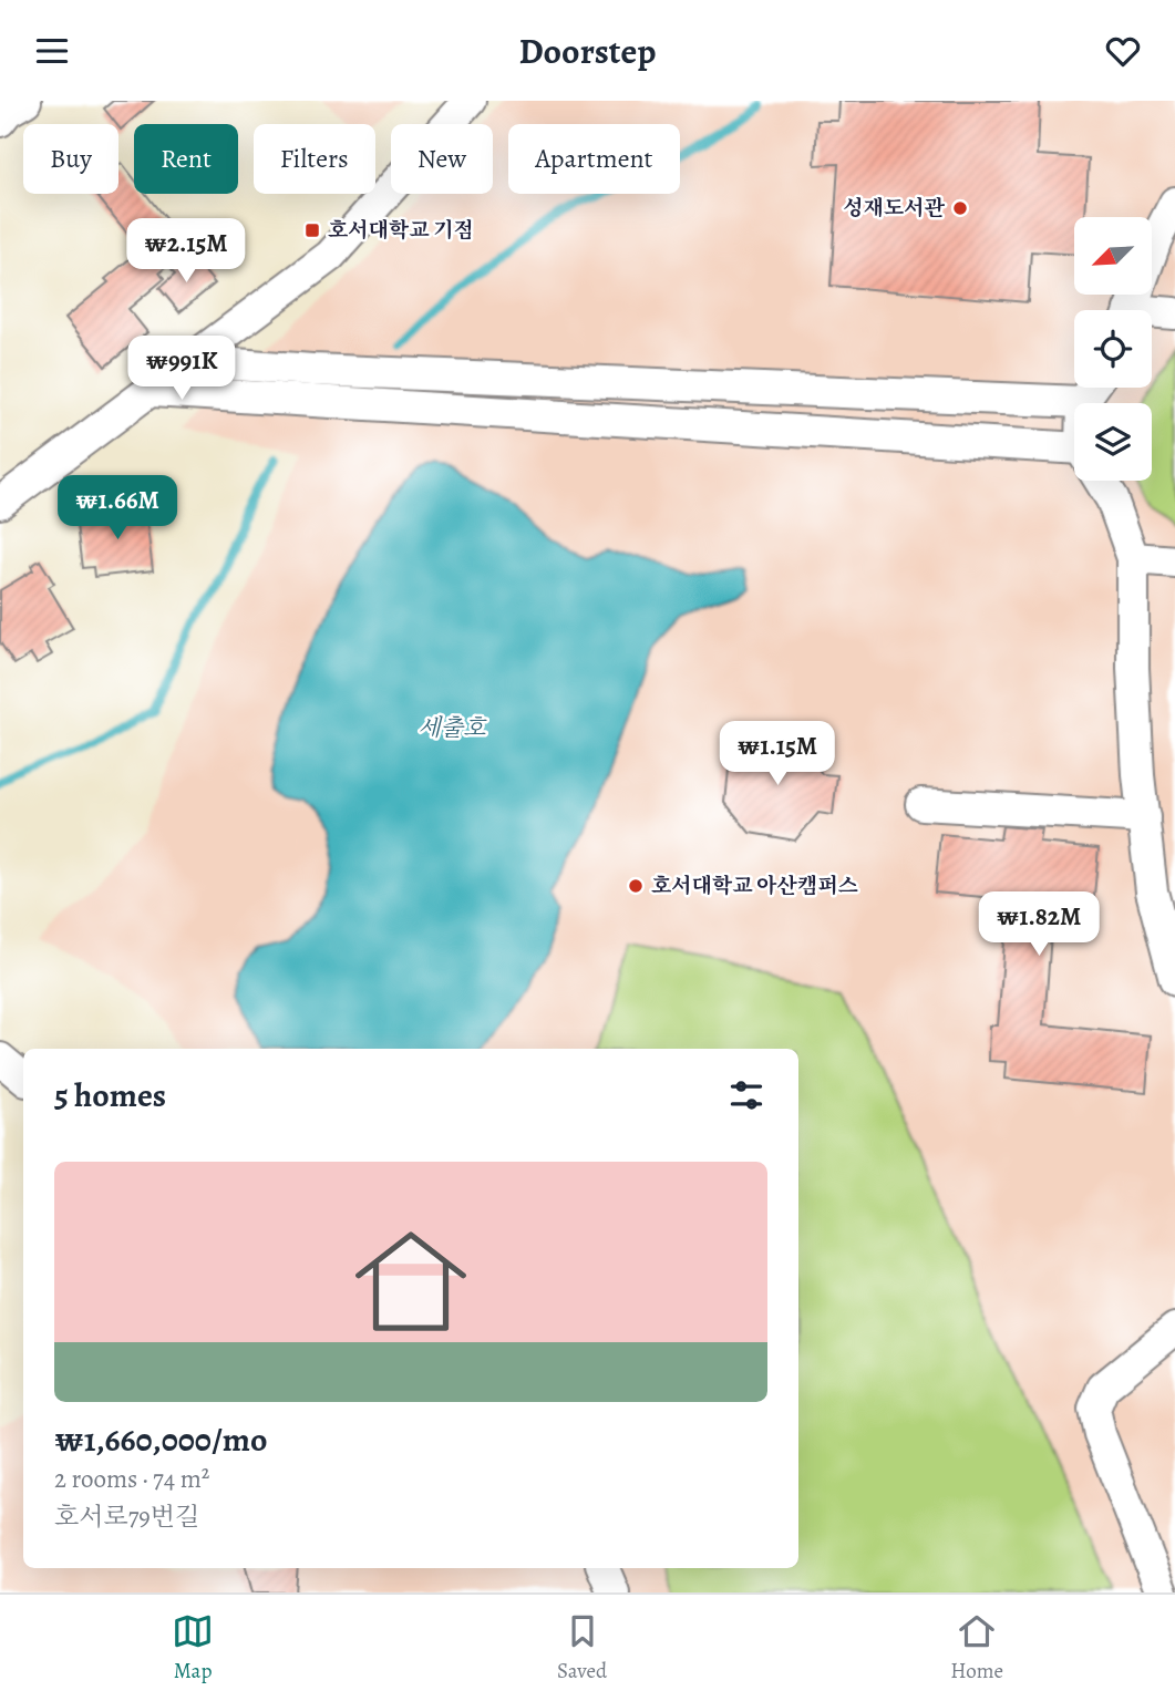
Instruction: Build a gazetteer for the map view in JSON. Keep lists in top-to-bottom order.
{
  "water": ["세출호"],
  "places": {
    "other": ["성재도서관", "호서대학교 아산캠퍼스"],
    "transit": ["호서대학교 기점"]
  },
  "north": "bottom left",
  "page": {
    "header": "Doorstep",
    "chip": [
      "Buy",
      "Rent",
      "Filters",
      "New",
      "Apartment"
    ],
    "price": [
      "₩2.15M",
      "₩991K",
      "₩1.66M",
      "₩1.15M",
      "₩1.82M"
    ],
    "heading": "5 homes",
    "list": [
      {
        "name": "₩1,660,000/mo",
        "note": "2 rooms · 74 m² · 호서로79번길"
      }
    ],
    "tabs": ["Map", "Saved", "Home"]
  }
}
